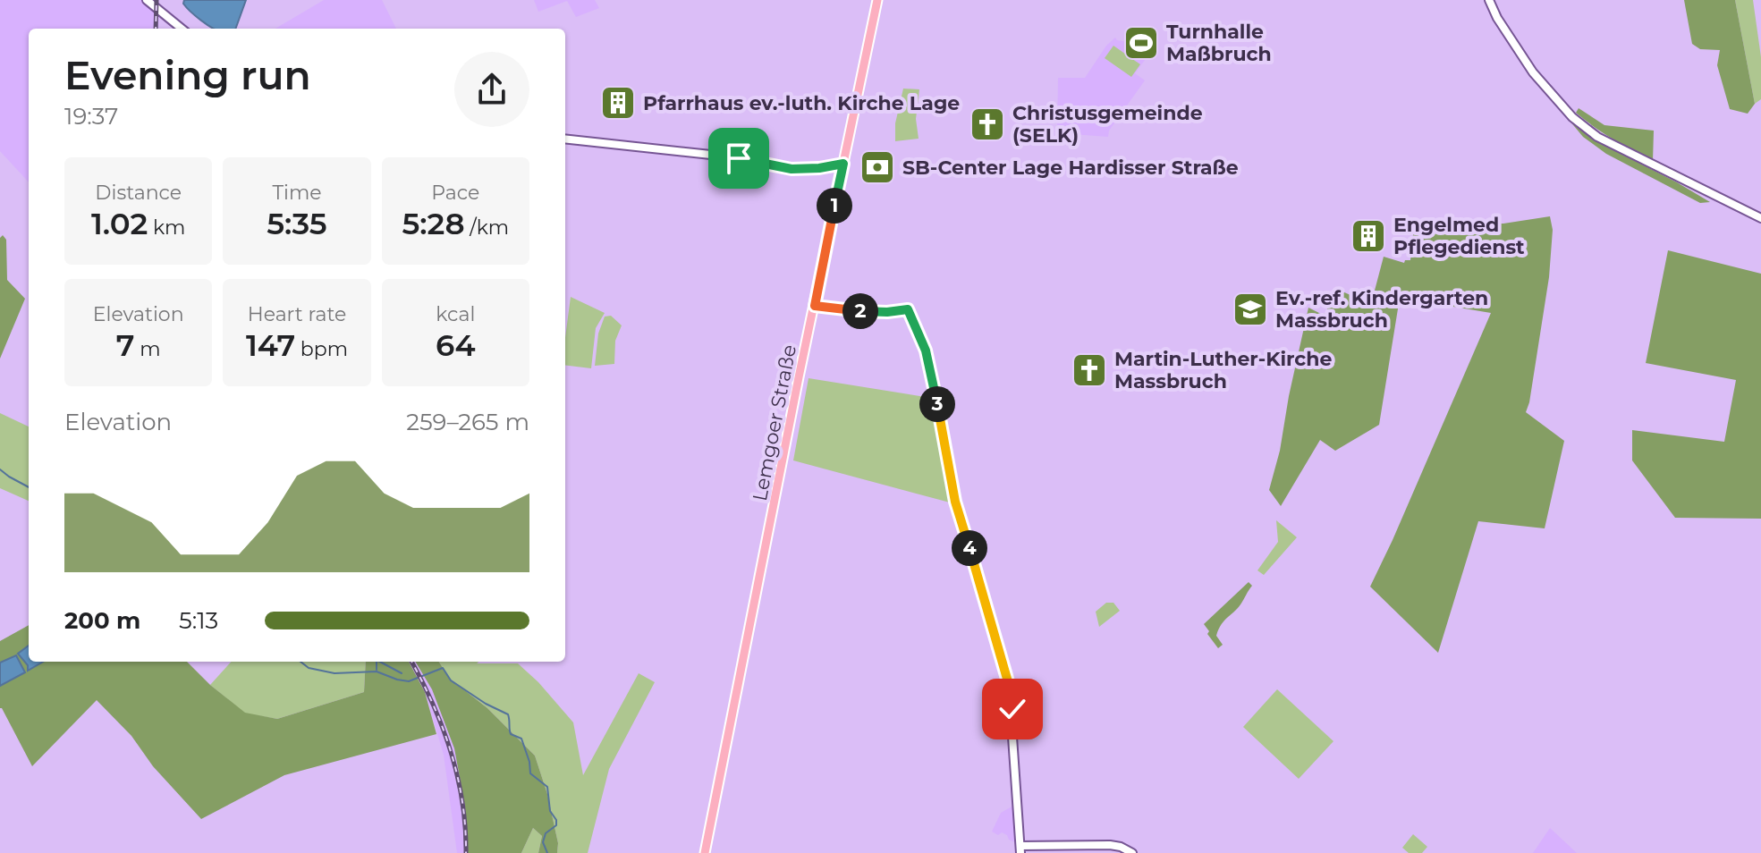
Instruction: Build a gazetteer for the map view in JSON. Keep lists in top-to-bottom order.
{
  "streets": {
    "main road": ["Lemgoer Straße"]
  },
  "places": {
    "sports": ["Turnhalle Maßbruch"],
    "building": ["Pfarrhaus ev.-luth. Kirche Lage", "Engelmed Pflegedienst"],
    "church": ["Christusgemeinde (SELK)", "Martin-Luther-Kirche Massbruch"],
    "bank": ["SB-Center Lage Hardisser Straße"],
    "school or university": ["Ev.-ref. Kindergarten Massbruch"]
  },
  "page": {
    "heading": ["Evening run", "19:37"],
    "stats": [
      ["Distance", "1.02 km"],
      ["Time", "5:35"],
      ["Pace", "5:28 /km"],
      ["Elevation", "7 m"],
      ["Heart rate", "147 bpm"],
      ["kcal", "64"]
    ],
    "pins": [
      "1",
      "2",
      "3",
      "4"
    ],
    "chart": ["Elevation", "259–265 m"],
    "list": [
      {
        "name": "200 m",
        "note": "5:13"
      }
    ]
  }
}
